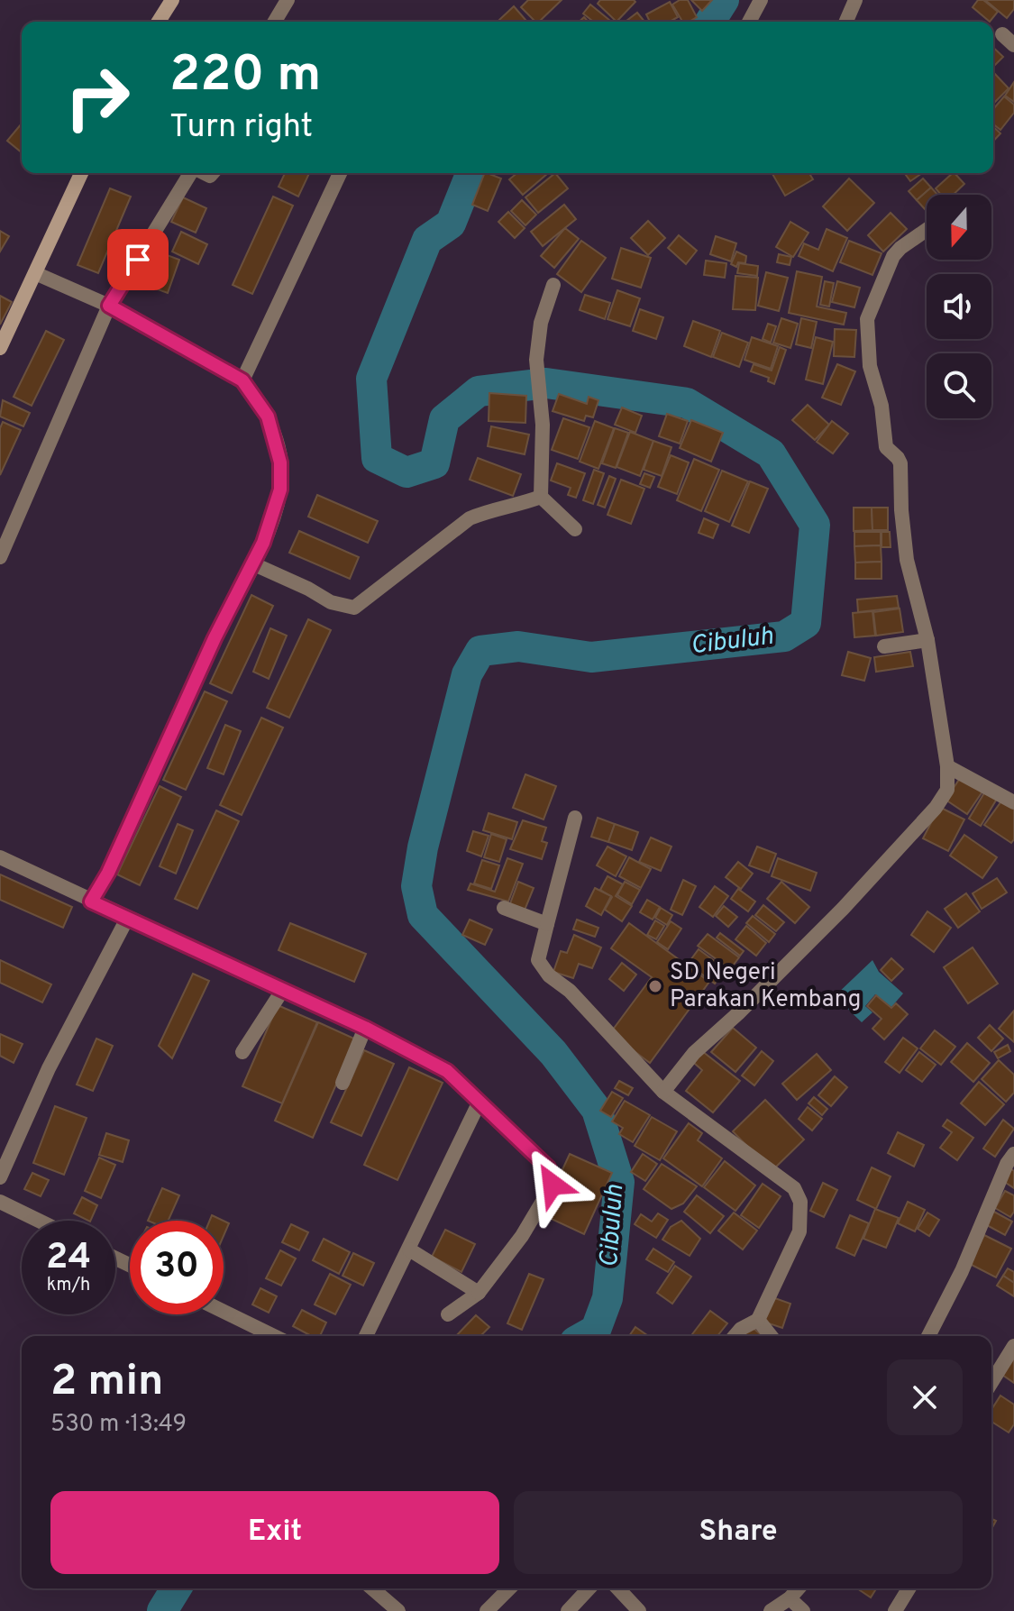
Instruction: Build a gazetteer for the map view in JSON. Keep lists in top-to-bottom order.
{
  "water": ["Cibuluh"],
  "places": ["SD Negeri Parakan Kembang"],
  "north": "bottom",
  "page": {
    "turn": ["220 m", "Turn right"],
    "speed": "24 km/h",
    "limit": "30",
    "heading": ["2 min", "530 m · 13:49"],
    "buttons": ["Exit", "Share"]
  }
}
